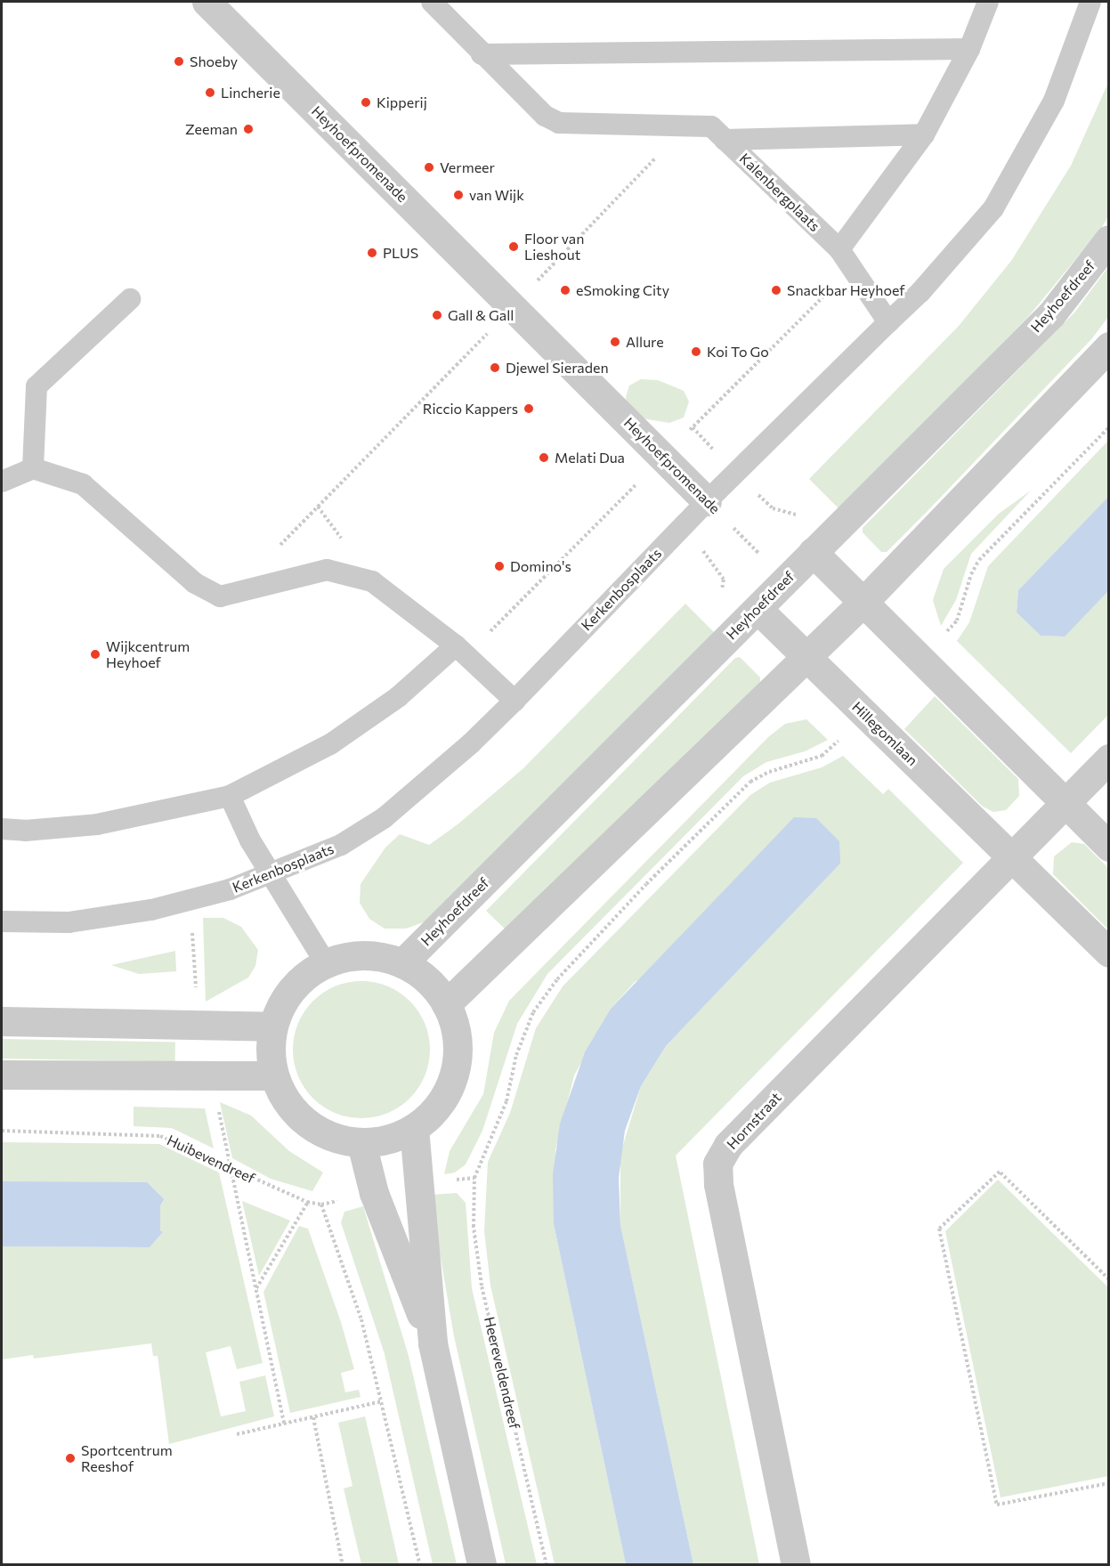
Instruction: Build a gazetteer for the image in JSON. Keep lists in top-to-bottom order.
{
  "streets": {
    "street": [
      "Heyhoefpromenade",
      "Heyhoefdreef",
      "Hillegomlaan",
      "Hornstraat"
    ],
    "lane": ["Kalenbergplaats", "Kerkenbosplaats"],
    "path": ["Huibevendreef", "Heereveldendreef"]
  },
  "crossings": [
    ["Heyhoefpromenade", "Heyhoefdreef"],
    ["Heyhoefpromenade", "Kerkenbosplaats"],
    ["Heyhoefdreef", "Hillegomlaan"],
    ["Hillegomlaan", "Hornstraat"],
    ["Hillegomlaan", "Heereveldendreef"]
  ],
  "places": [
    "Shoeby",
    "Lincherie",
    "Kipperij",
    "Zeeman",
    "Vermeer",
    "van Wijk",
    "Floor van Lieshout",
    "PLUS",
    "eSmoking City",
    "Snackbar Heyhoef",
    "Gall & Gall",
    "Allure",
    "Koi To Go",
    "Djewel Sieraden",
    "Riccio Kappers",
    "Melati Dua",
    "Domino's",
    "Wijkcentrum Heyhoef",
    "Sportcentrum Reeshof"
  ]
}
